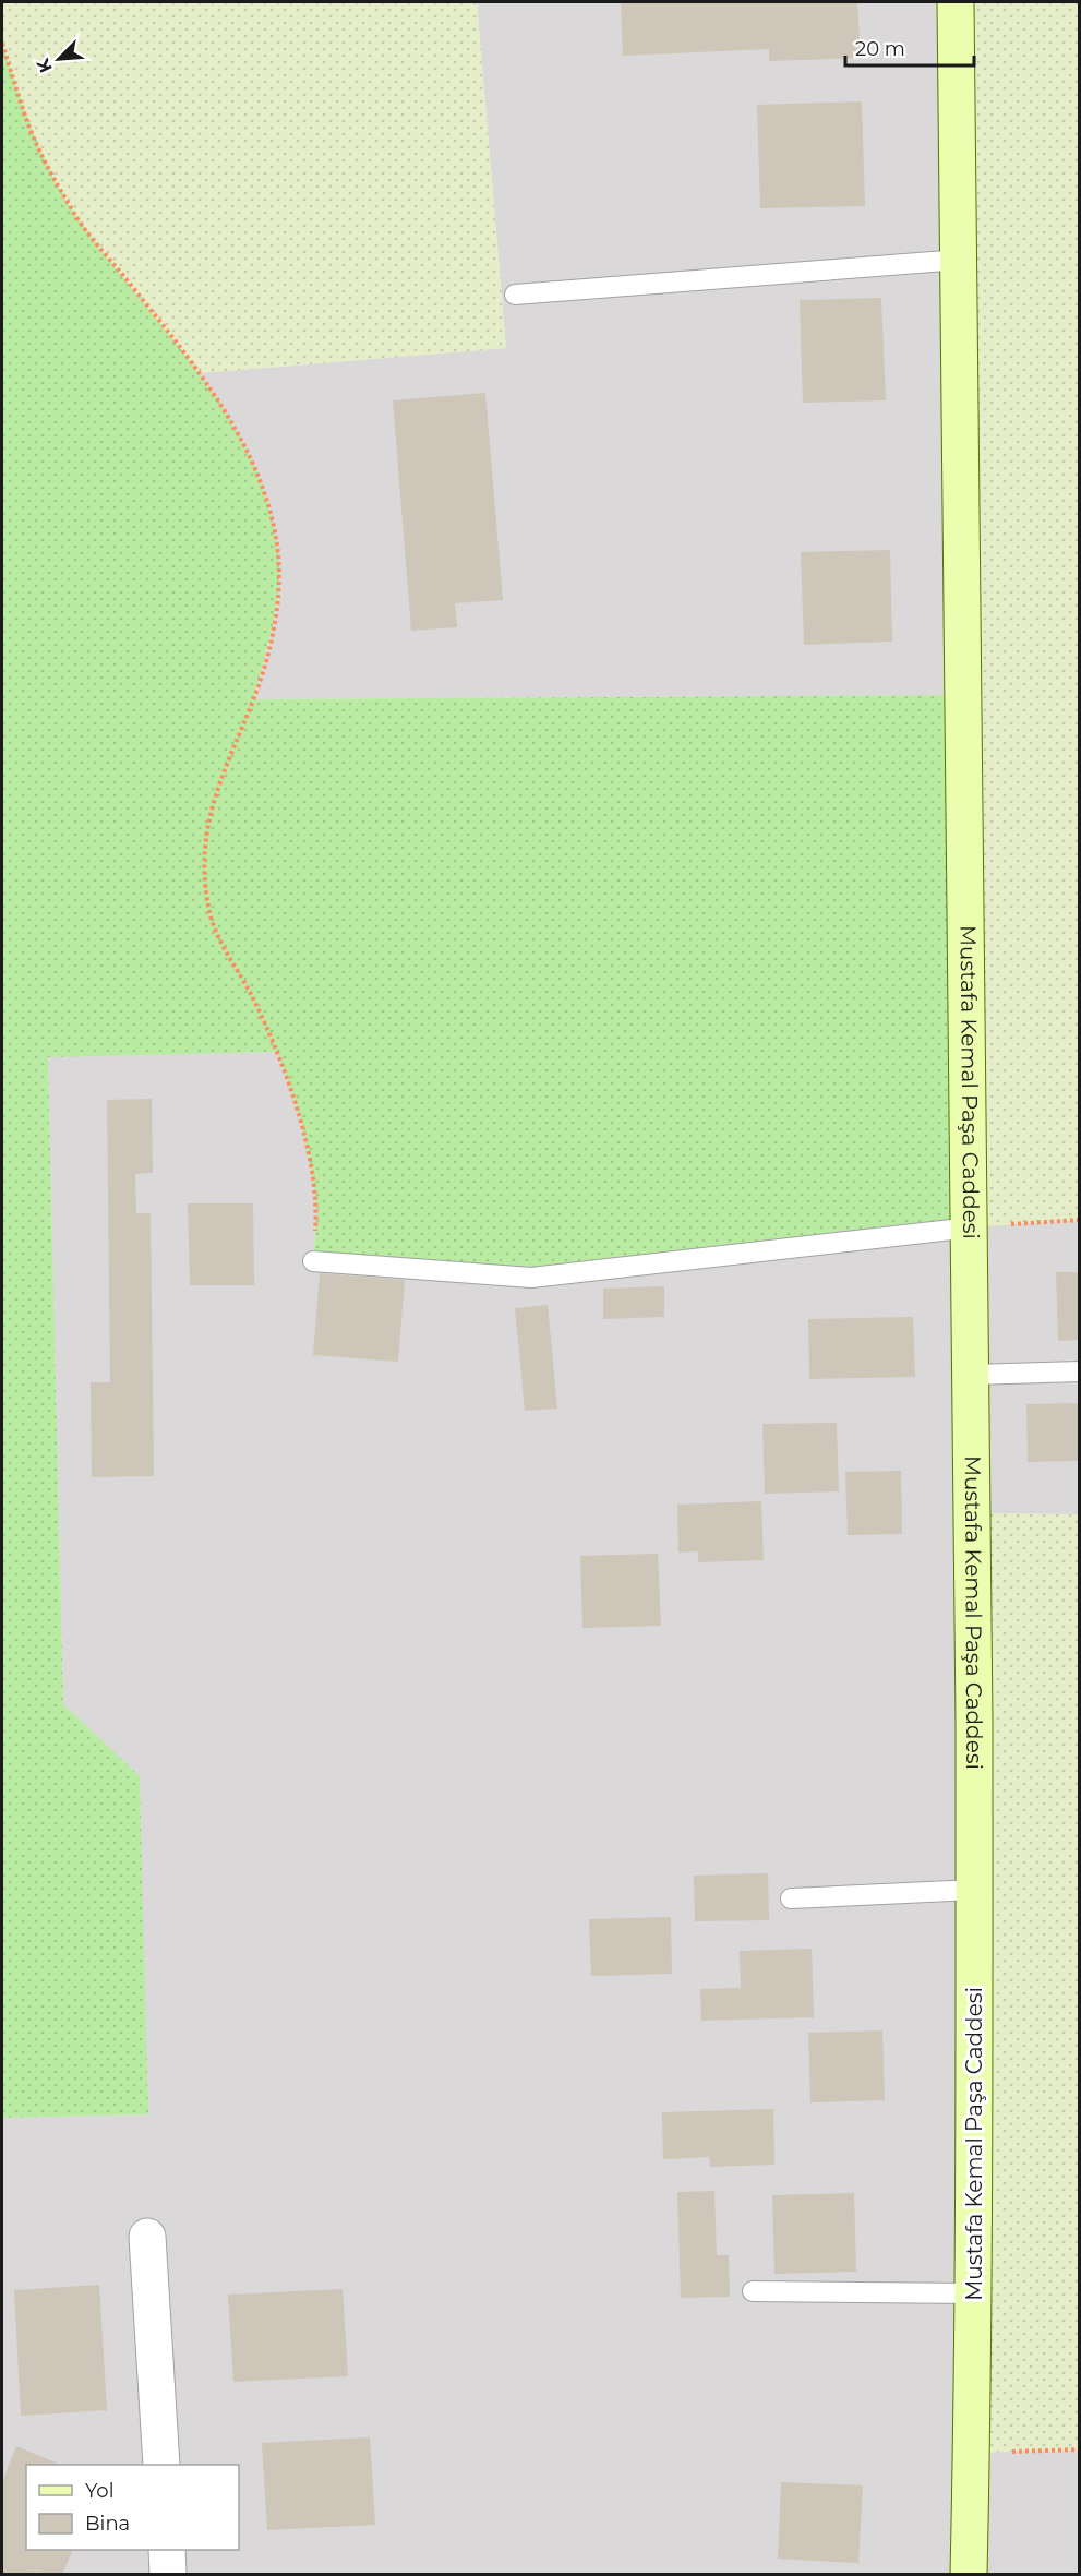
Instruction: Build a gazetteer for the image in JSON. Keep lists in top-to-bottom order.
{
  "streets": {
    "street": ["Mustafa Kemal Paşa Caddesi"]
  },
  "legend": ["Yol", "Bina"],
  "scale_bar": "20 m",
  "north": "bottom left"
}
